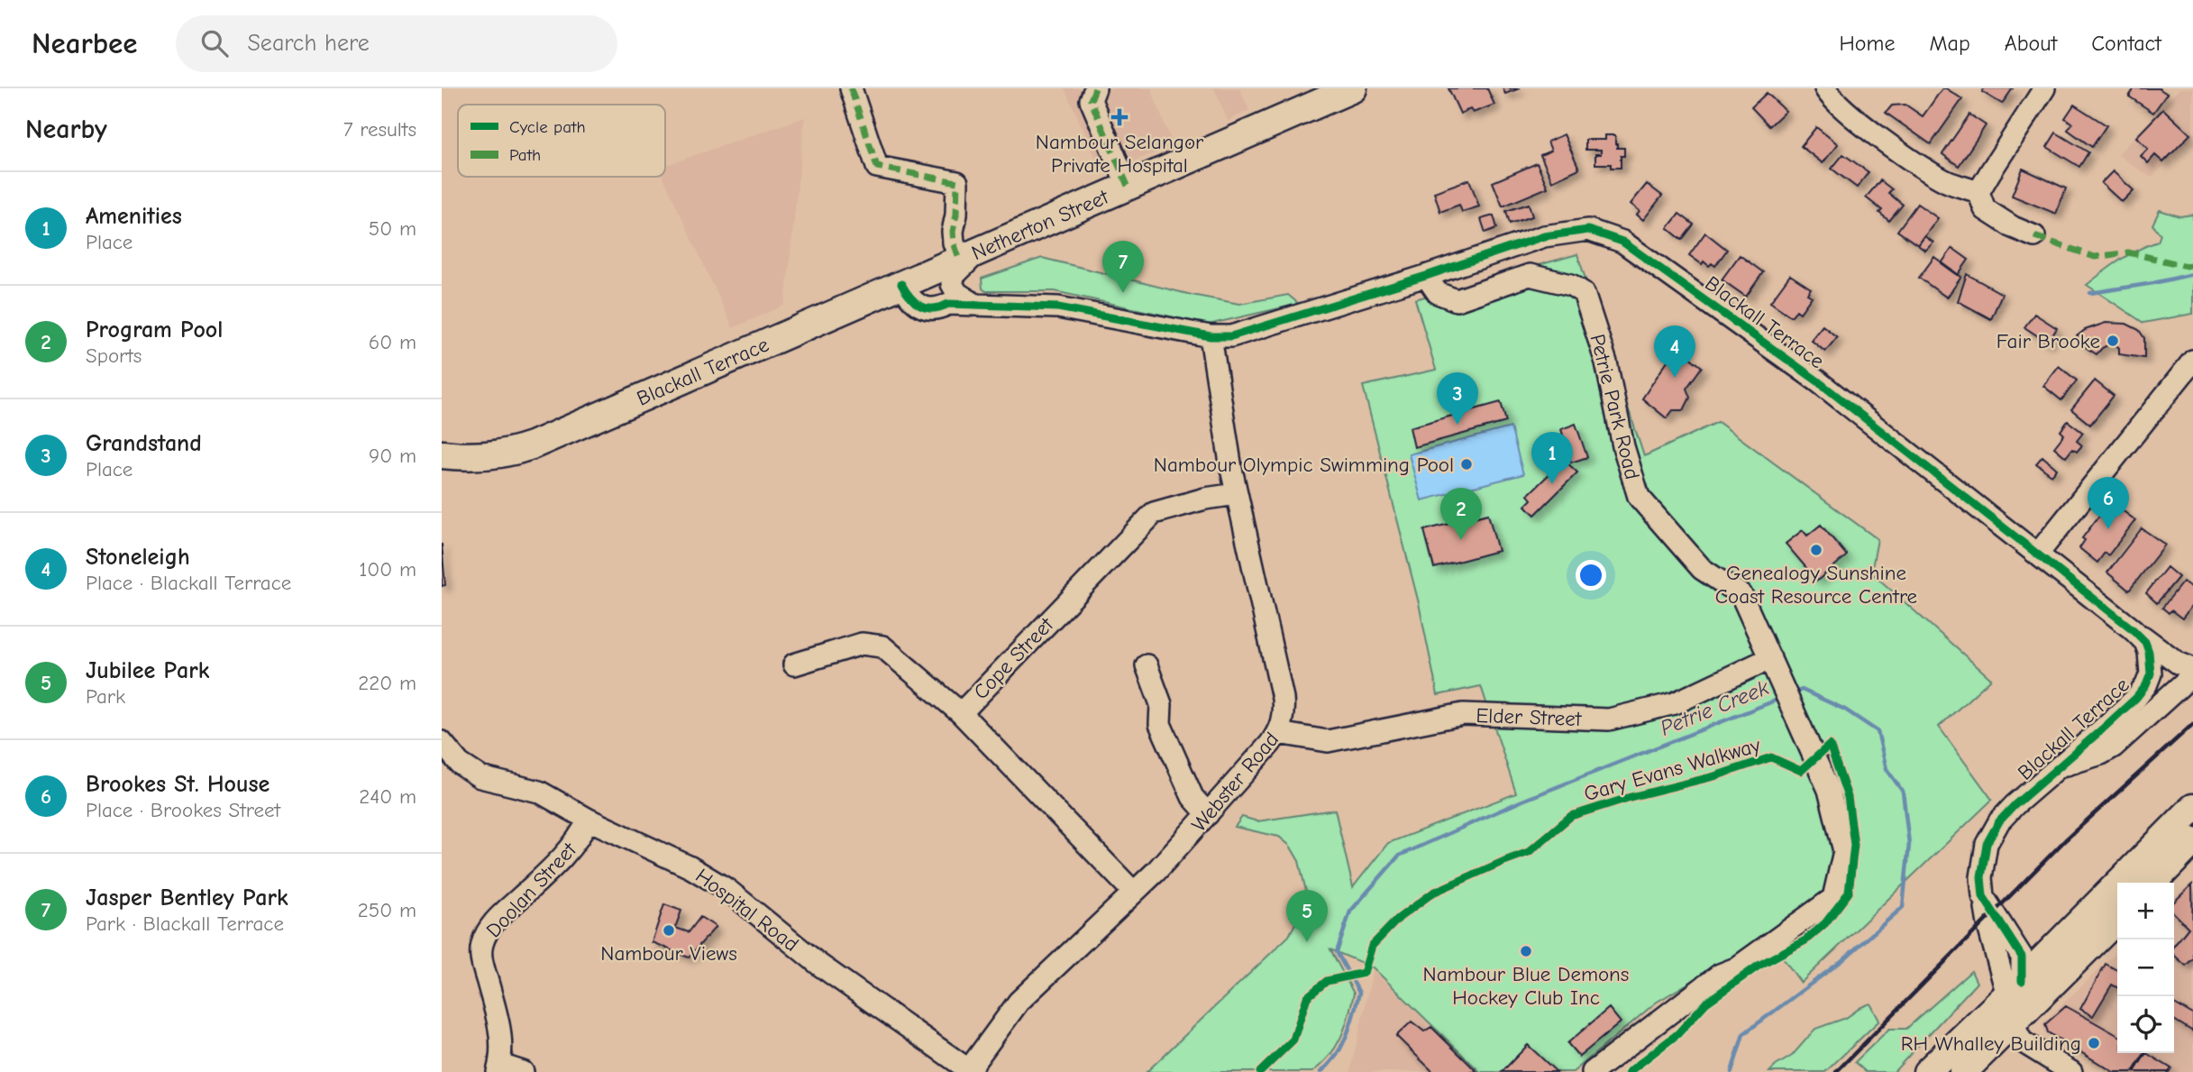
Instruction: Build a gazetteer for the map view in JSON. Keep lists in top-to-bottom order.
{
  "streets": {
    "main road": ["Netherton Street", "Blackall Terrace"],
    "street": [
      "Petrie Park Road",
      "Cope Street",
      "Elder Street",
      "Webster Road",
      "Doolan Street",
      "Hospital Road"
    ],
    "cycle path": ["Gary Evans Walkway"]
  },
  "crossings": [
    ["Netherton Street", "Blackall Terrace"],
    ["Blackall Terrace", "Petrie Park Road"],
    ["Blackall Terrace", "Webster Road"],
    ["Petrie Park Road", "Elder Street"],
    ["Cope Street", "Webster Road"],
    ["Elder Street", "Webster Road"],
    ["Webster Road", "Hospital Road"],
    ["Doolan Street", "Hospital Road"]
  ],
  "water": ["Petrie Creek"],
  "places": {
    "health": ["Nambour Selangor Private Hospital"],
    "other": [
      "Fair Brooke",
      "Nambour Olympic Swimming Pool",
      "Genealogy Sunshine Coast Resource Centre",
      "Nambour Views",
      "Nambour Blue Demons Hockey Club Inc",
      "RH Whalley Building"
    ]
  },
  "legend": ["Cycle path", "Path"],
  "page": {
    "header": "Nearbee",
    "search": "Search here",
    "nav": [
      "Home",
      "Map",
      "About",
      "Contact"
    ],
    "heading": ["Nearby", "7 results"],
    "list": [
      {
        "mark": "1",
        "name": "Amenities",
        "note": "Place",
        "value": "50 m"
      },
      {
        "mark": "2",
        "name": "Program Pool",
        "note": "Sports",
        "value": "60 m"
      },
      {
        "mark": "3",
        "name": "Grandstand",
        "note": "Place",
        "value": "90 m"
      },
      {
        "mark": "4",
        "name": "Stoneleigh",
        "note": "Place · Blackall Terrace",
        "value": "100 m"
      },
      {
        "mark": "5",
        "name": "Jubilee Park",
        "note": "Park",
        "value": "220 m"
      },
      {
        "mark": "6",
        "name": "Brookes St. House",
        "note": "Place · Brookes Street",
        "value": "240 m"
      },
      {
        "mark": "7",
        "name": "Jasper Bentley Park",
        "note": "Park · Blackall Terrace",
        "value": "250 m"
      }
    ],
    "pins": [
      "7",
      "4",
      "3",
      "1",
      "6",
      "2",
      "5"
    ],
    "map_buttons": ["+", "−"]
  }
}
